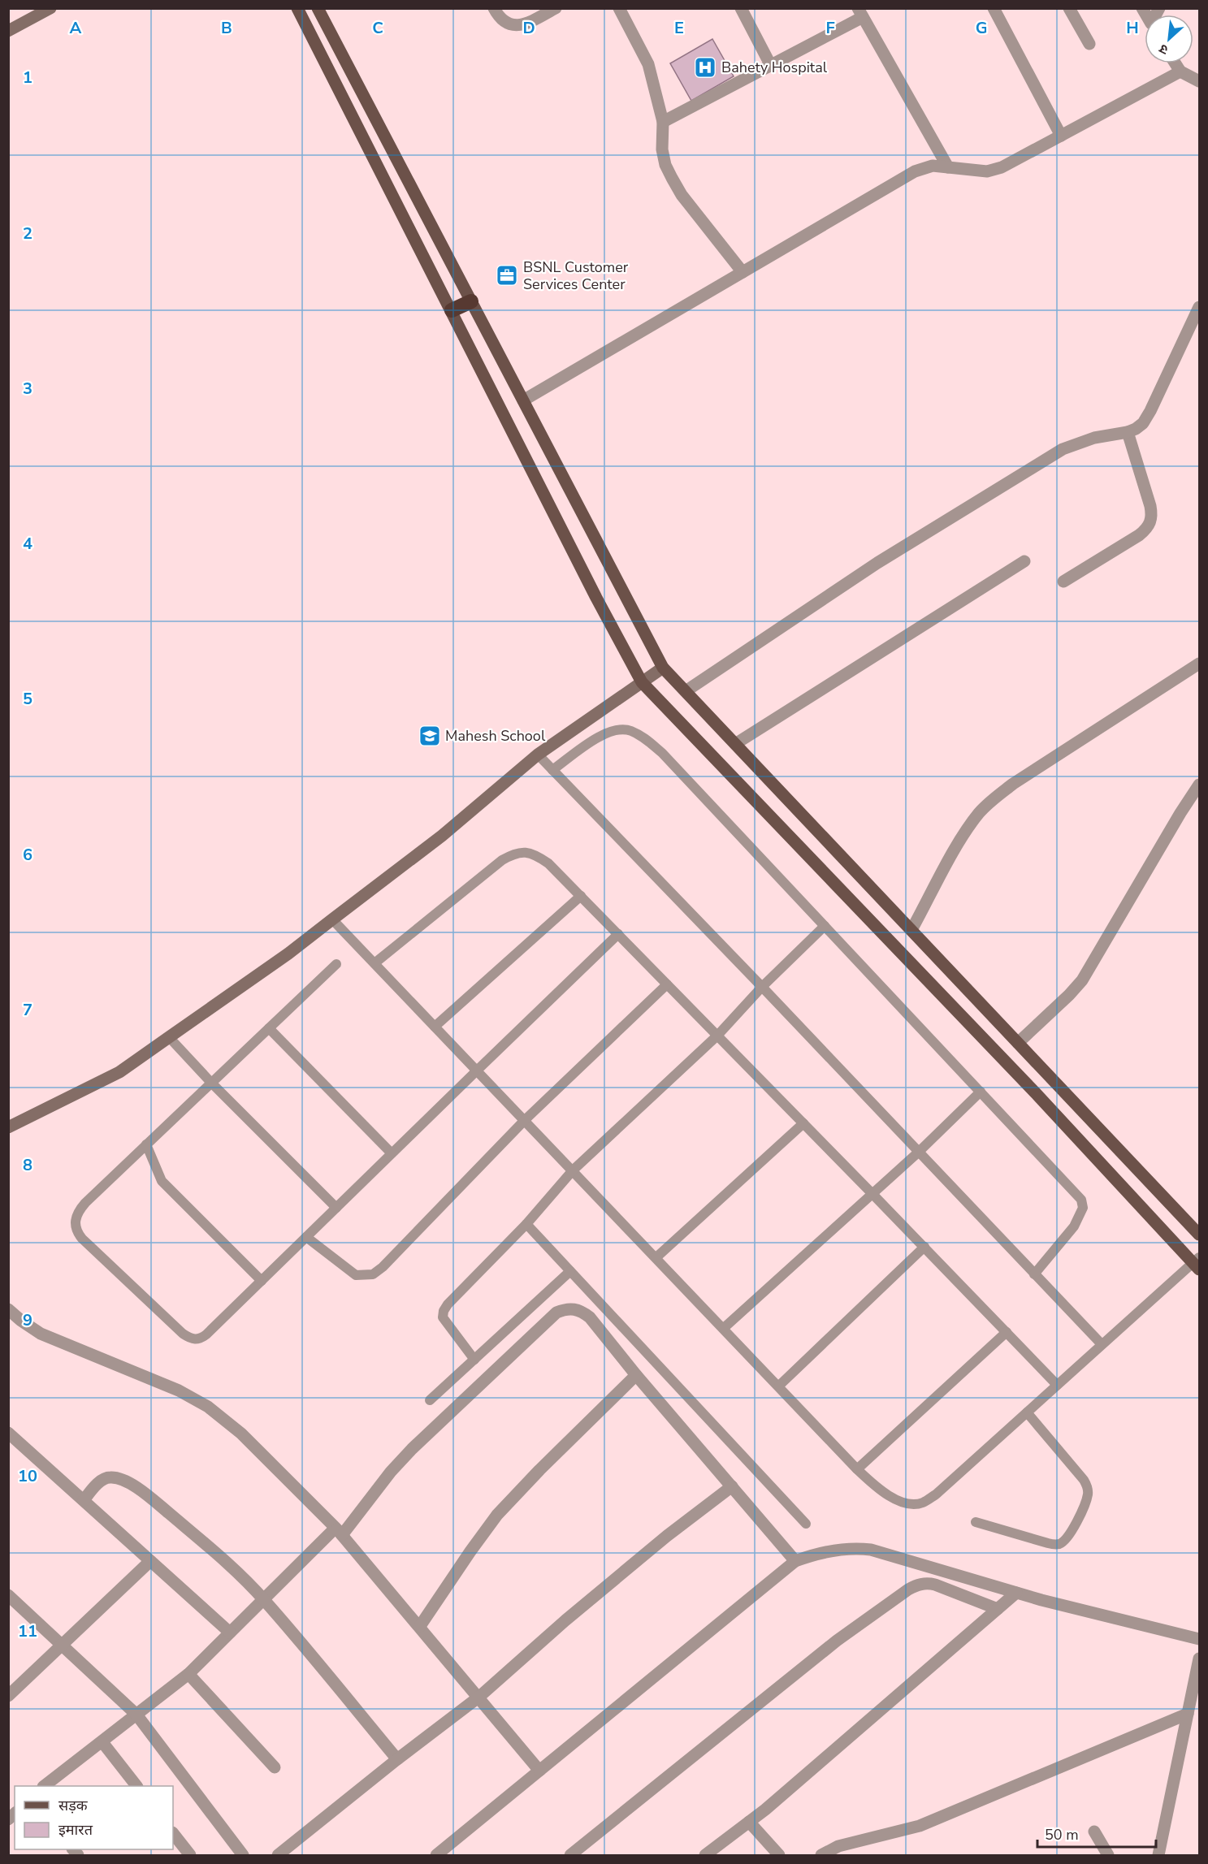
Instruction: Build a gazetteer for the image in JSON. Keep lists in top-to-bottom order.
{
  "places": {
    "hospital": ["Bahety Hospital"],
    "office": ["BSNL Customer Services Center"],
    "school or university": ["Mahesh School"]
  },
  "legend": ["सड़क", "इमारत"],
  "scale_bar": "50 m",
  "north": "bottom left",
  "grid": {
    "columns": [
      "A",
      "B",
      "C",
      "D",
      "E",
      "F",
      "G",
      "H"
    ],
    "rows": [
      "1",
      "2",
      "3",
      "4",
      "5",
      "6",
      "7",
      "8",
      "9",
      "10",
      "11"
    ]
  }
}
